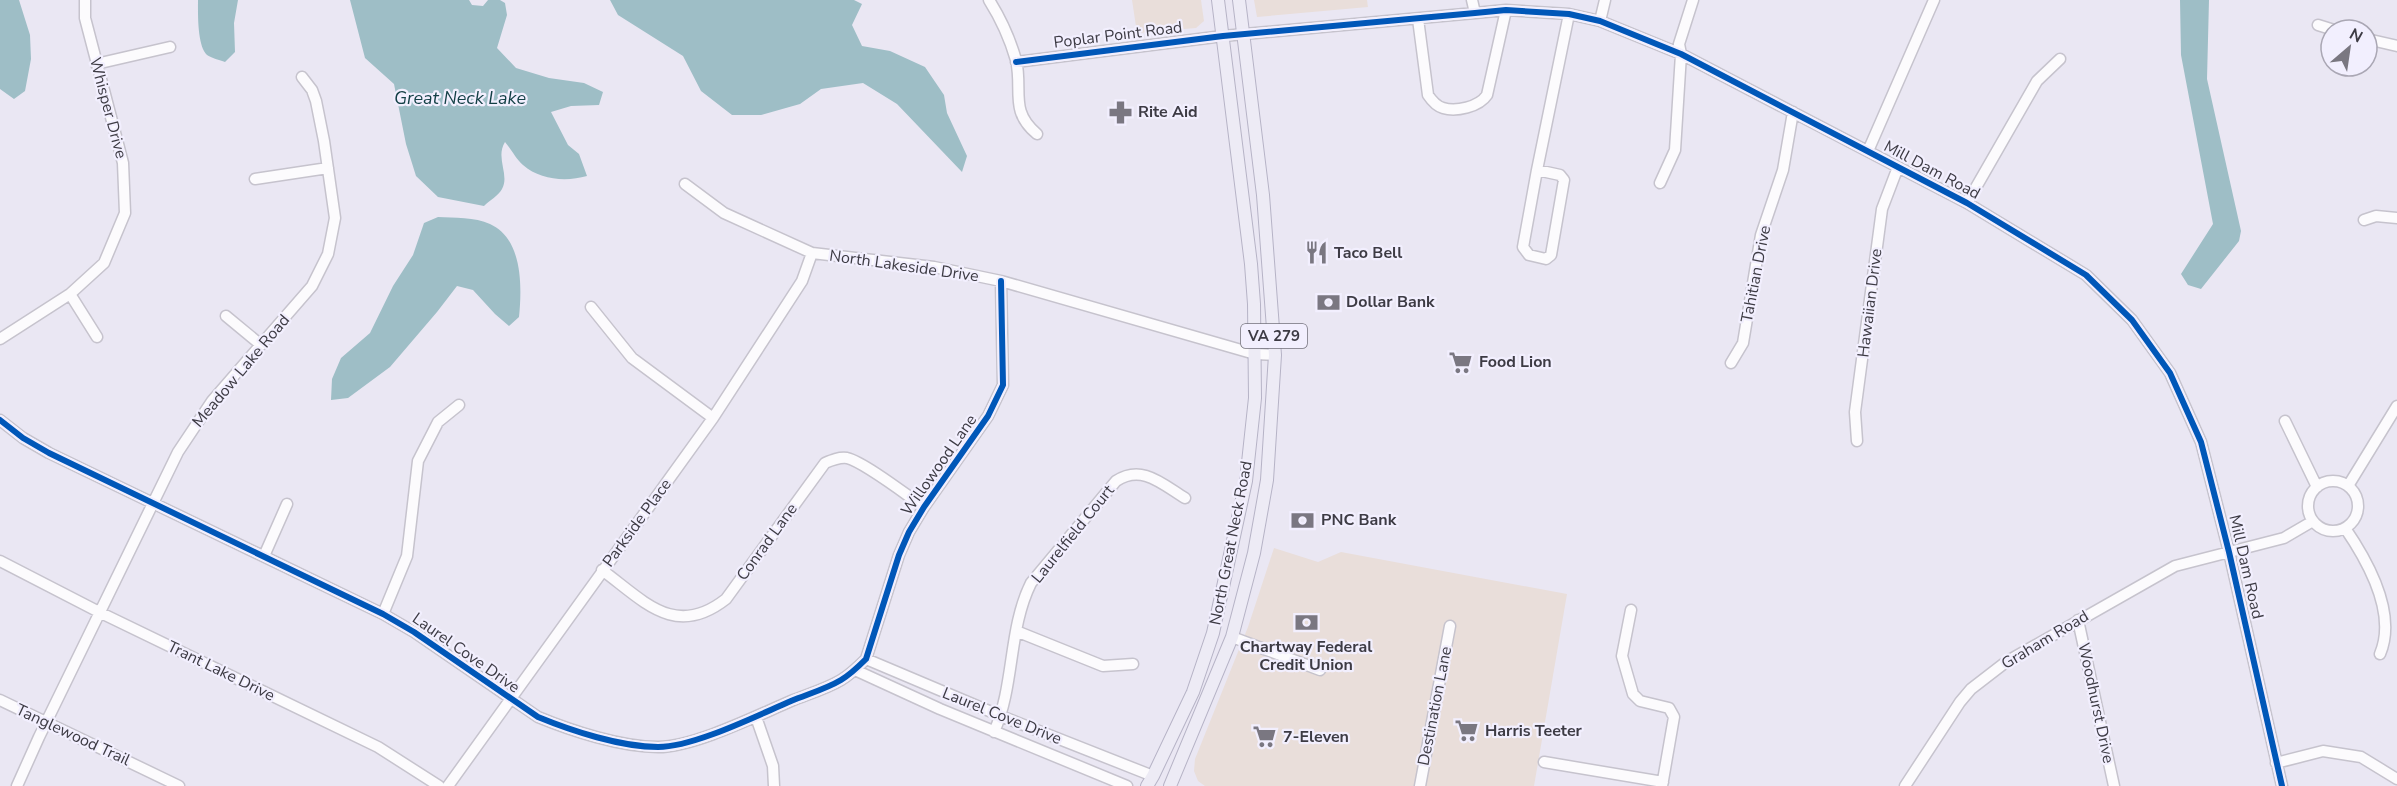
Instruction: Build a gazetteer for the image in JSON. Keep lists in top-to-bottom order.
{
  "streets": {
    "main road": ["VA 279", "North Great Neck Road"],
    "street": [
      "Poplar Point Road",
      "Whisper Drive",
      "Mill Dam Road",
      "North Lakeside Drive",
      "Tahitian Drive",
      "Hawaiian Drive",
      "Meadow Lake Road",
      "Willowood Lane",
      "Parkside Place",
      "Laurelfield Court",
      "Conrad Lane",
      "Graham Road",
      "Laurel Cove Drive",
      "Trant Lake Drive",
      "Woodhurst Drive",
      "Destination Lane",
      "Tanglewood Trail"
    ]
  },
  "crossings": [
    ["Poplar Point Road", "Mill Dam Road"],
    ["Poplar Point Road", "North Great Neck Road"],
    ["Mill Dam Road", "Tahitian Drive"],
    ["Mill Dam Road", "Hawaiian Drive"],
    ["Mill Dam Road", "North Great Neck Road"],
    ["Mill Dam Road", "Graham Road"],
    ["North Lakeside Drive", "Willowood Lane"],
    ["North Lakeside Drive", "Parkside Place"],
    ["North Lakeside Drive", "North Great Neck Road"],
    ["Meadow Lake Road", "Laurel Cove Drive"],
    ["Meadow Lake Road", "Trant Lake Drive"],
    ["Meadow Lake Road", "Tanglewood Trail"],
    ["Willowood Lane", "Conrad Lane"],
    ["Willowood Lane", "Laurel Cove Drive"],
    ["Parkside Place", "Conrad Lane"],
    ["Parkside Place", "Laurel Cove Drive"],
    ["Laurelfield Court", "Laurel Cove Drive"],
    ["North Great Neck Road", "Laurel Cove Drive"],
    ["Graham Road", "Woodhurst Drive"]
  ],
  "water": ["Great Neck Lake"],
  "places": {
    "pharmacy": ["Rite Aid"],
    "restaurant": ["Taco Bell"],
    "bank": ["Dollar Bank", "PNC Bank", "Chartway Federal Credit Union"],
    "supermarket": ["Food Lion", "Harris Teeter", "7-Eleven"]
  },
  "north": "top right"
}
